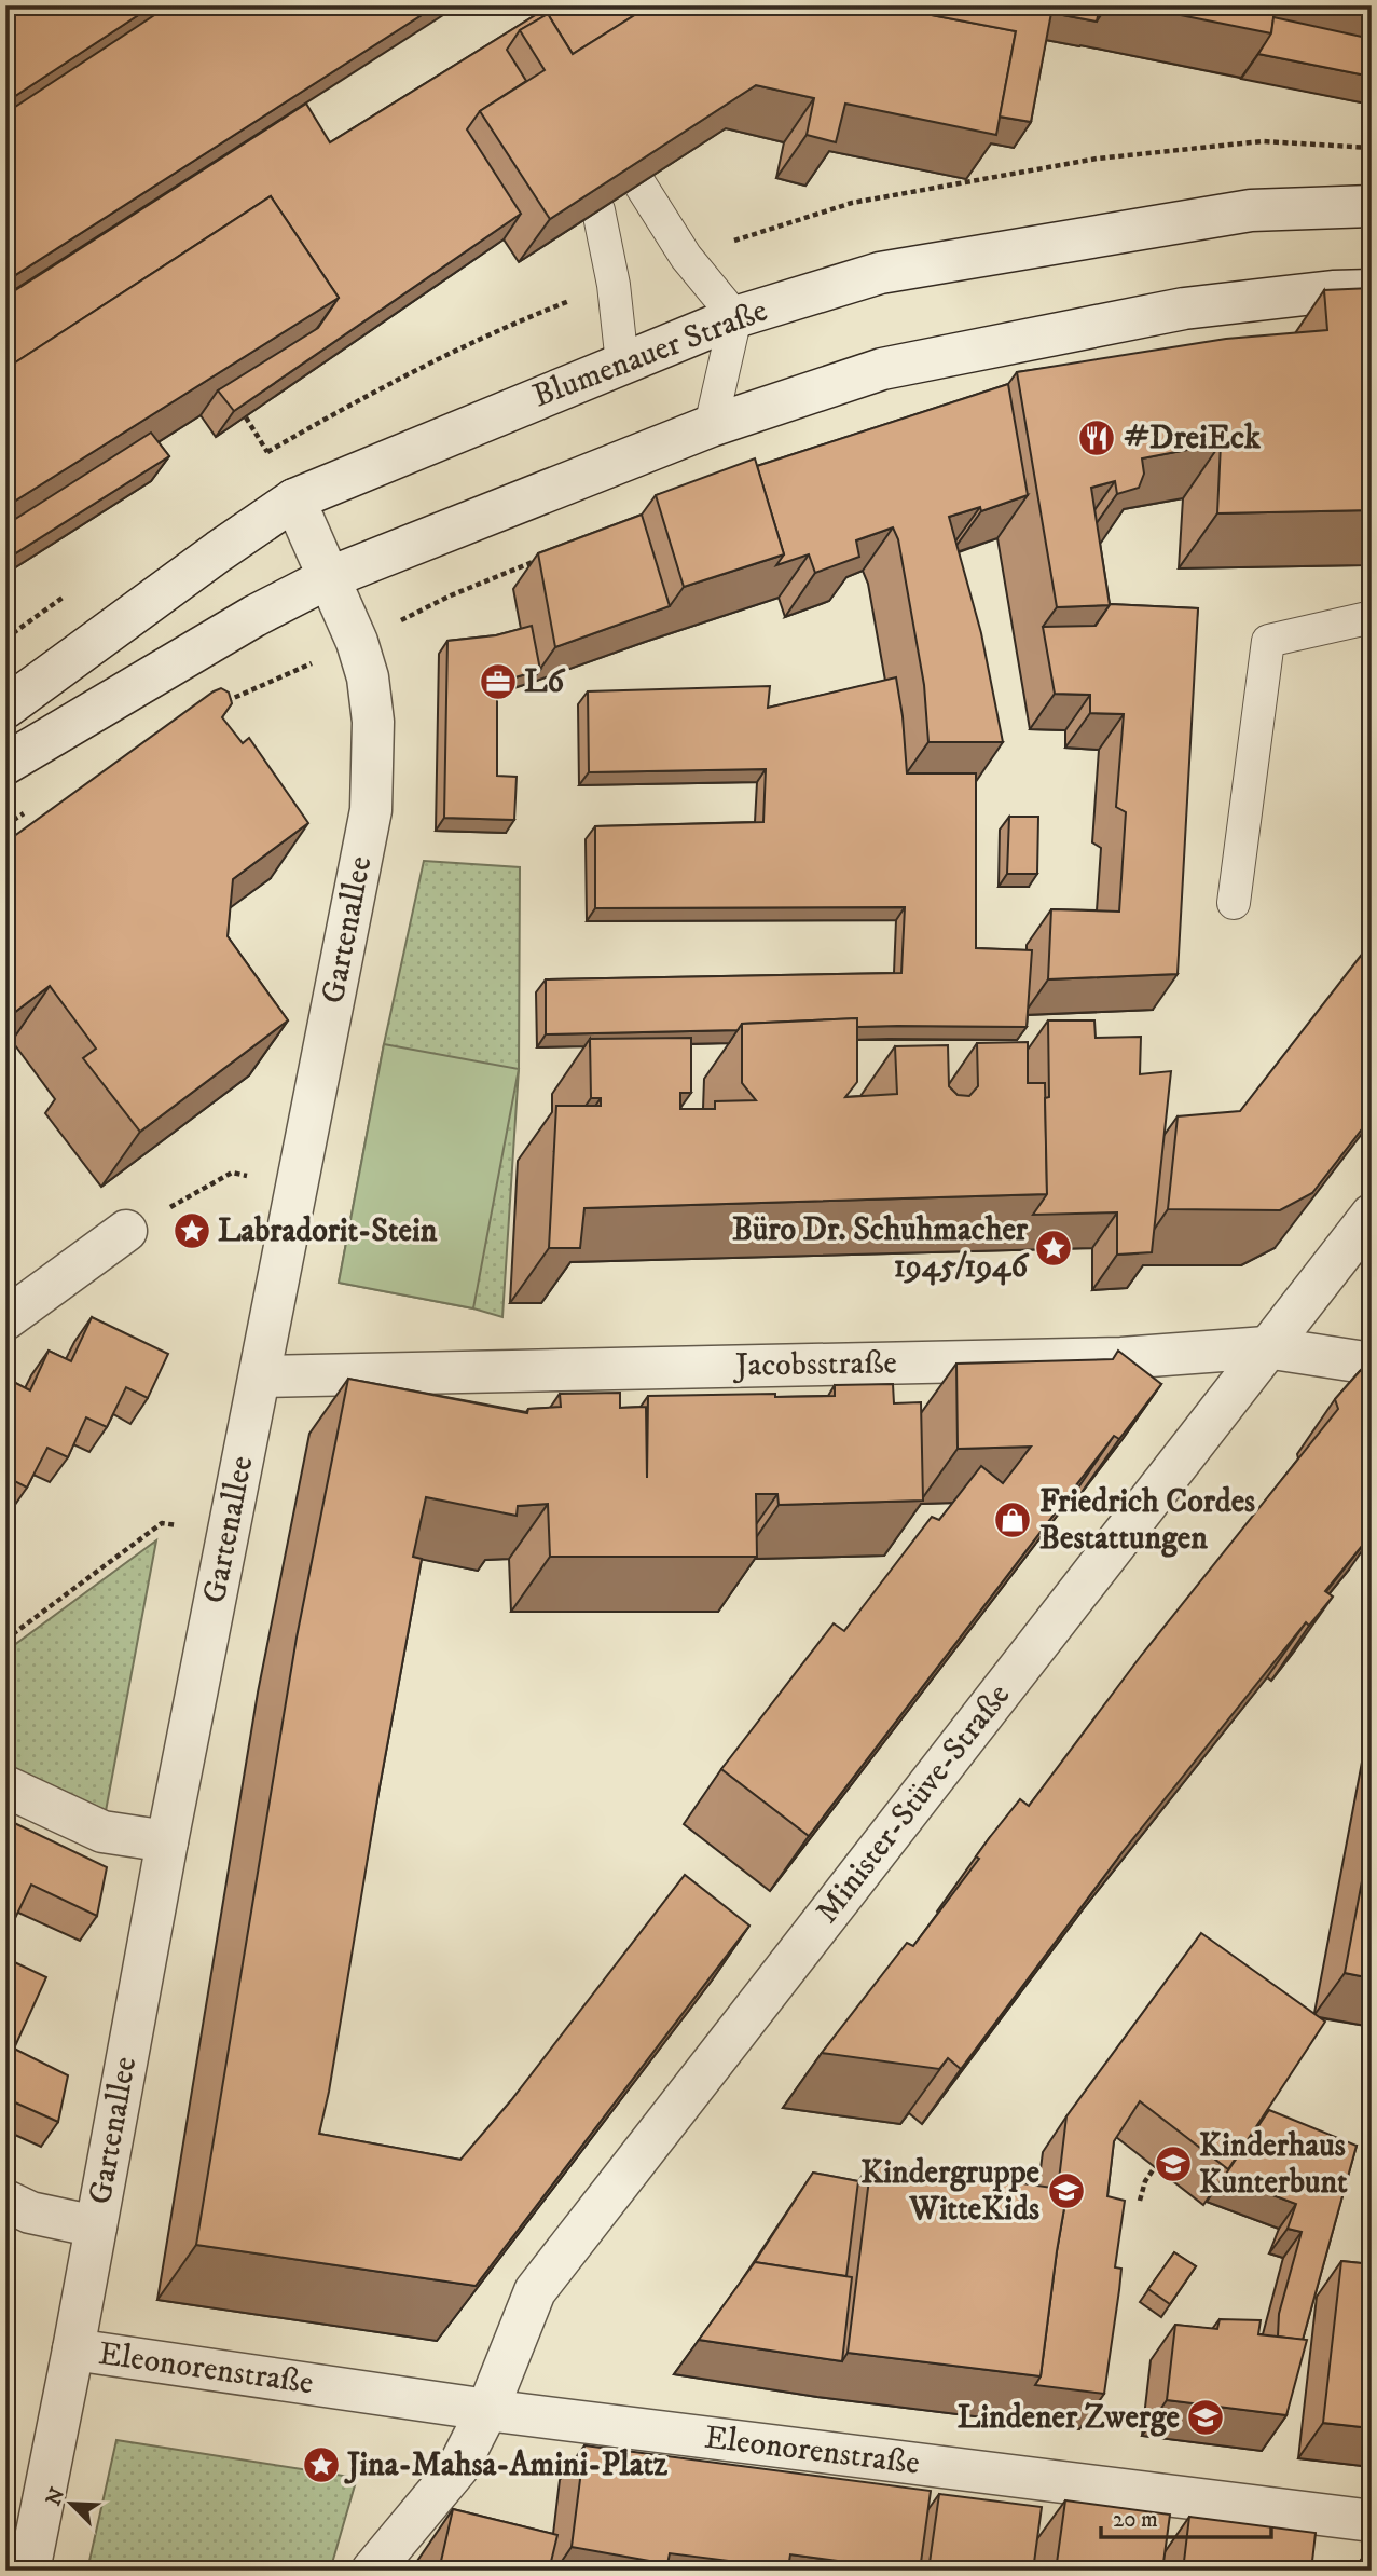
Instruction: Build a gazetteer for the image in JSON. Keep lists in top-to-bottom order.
{
  "streets": {
    "street": [
      "Blumenauer Straße",
      "Gartenallee",
      "Jacobsstraße",
      "Minister-Stüve-Straße",
      "Eleonorenstraße"
    ]
  },
  "crossings": [
    ["Blumenauer Straße", "Gartenallee"],
    ["Gartenallee", "Jacobsstraße"],
    ["Gartenallee", "Eleonorenstraße"],
    ["Jacobsstraße", "Minister-Stüve-Straße"],
    ["Minister-Stüve-Straße", "Eleonorenstraße"]
  ],
  "places": {
    "restaurant": ["#DreiEck"],
    "office": ["L6"],
    "place": ["Labradorit-Stein", "Büro Dr. Schuhmacher 1945/1946", "Jina-Mahsa-Amini-Platz"],
    "shop": ["Friedrich Cordes Bestattungen"],
    "school or university": ["Kinderhaus Kunterbunt", "Kindergruppe WitteKids", "Lindener Zwerge"]
  },
  "scale_bar": "20 m",
  "north": "top left"
}
